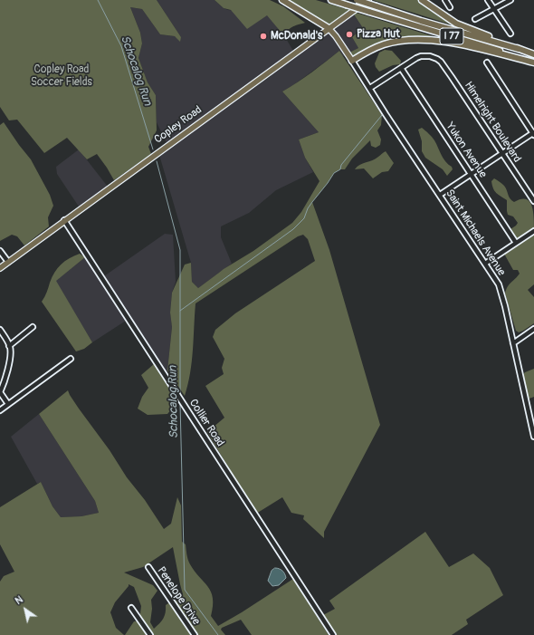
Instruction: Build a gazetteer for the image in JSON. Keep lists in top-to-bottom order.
{
  "streets": {
    "highway": ["I 77"],
    "main road": ["Copley Road"],
    "street": [
      "Himelright Boulevard",
      "Yukon Avenue",
      "Saint Michaels Avenue",
      "Collier Road",
      "Penelope Drive"
    ]
  },
  "crossings": [
    ["Himelright Boulevard", "Yukon Avenue"],
    ["Copley Road", "Collier Road"]
  ],
  "water": ["Schocalog Run"],
  "parks": ["Copley Road Soccer Fields"],
  "places": ["Pizza Hut", "McDonald's"],
  "north": "top left"
}
